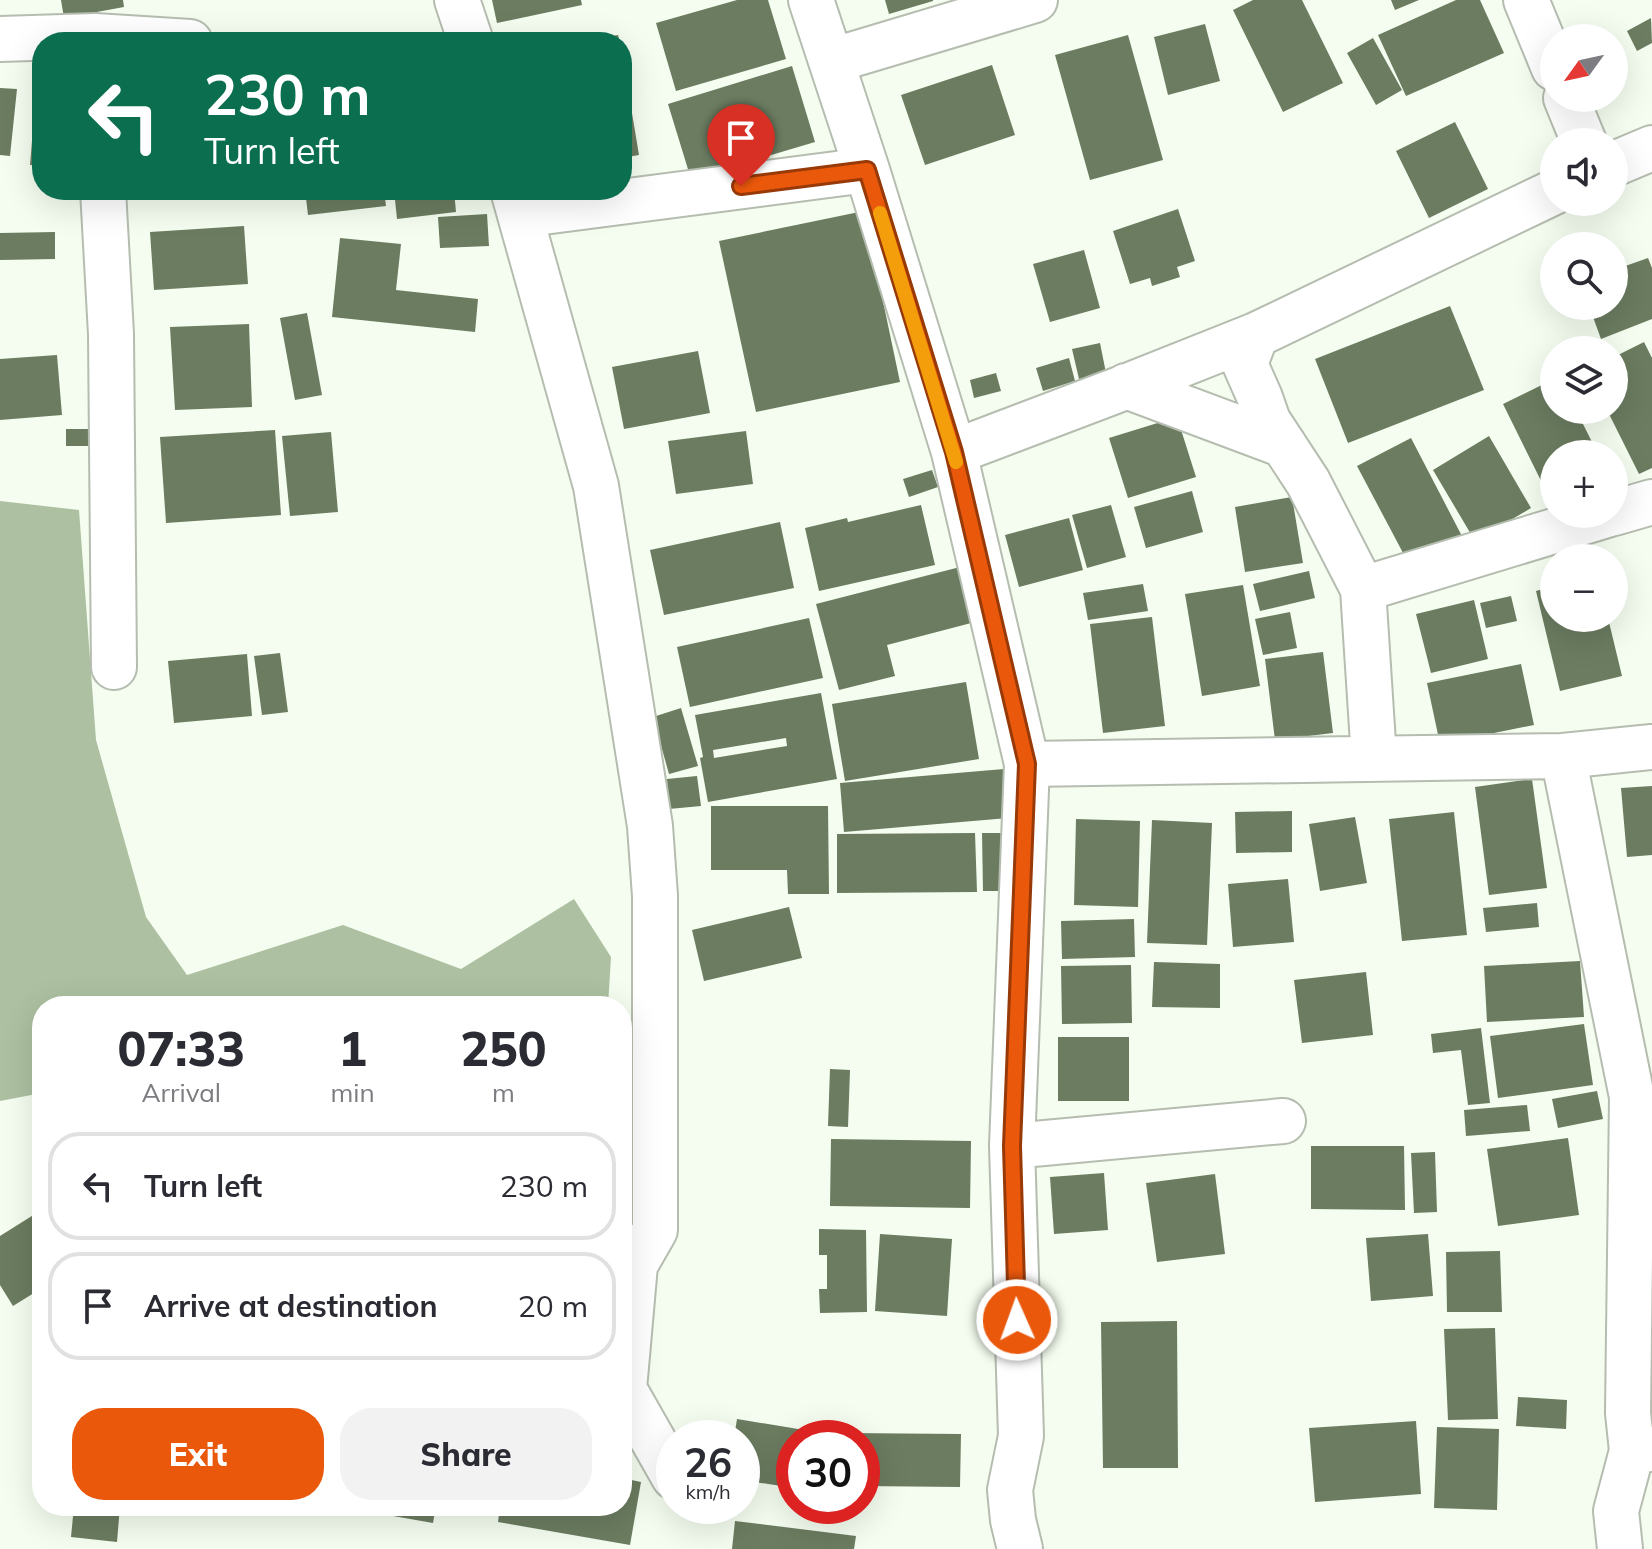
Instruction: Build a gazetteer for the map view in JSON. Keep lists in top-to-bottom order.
{
  "north": "bottom left",
  "page": {
    "map_buttons": ["+", "−"],
    "turn": ["230 m", "Turn left"],
    "eta": [
      "07:33",
      "Arrival",
      "1",
      "min",
      "250",
      "m"
    ],
    "list": [
      {
        "name": "Turn left",
        "value": "230 m"
      },
      {
        "name": "Arrive at destination",
        "value": "20 m"
      }
    ],
    "buttons": ["Exit", "Share"],
    "speed": "26 km/h",
    "limit": "30"
  }
}
